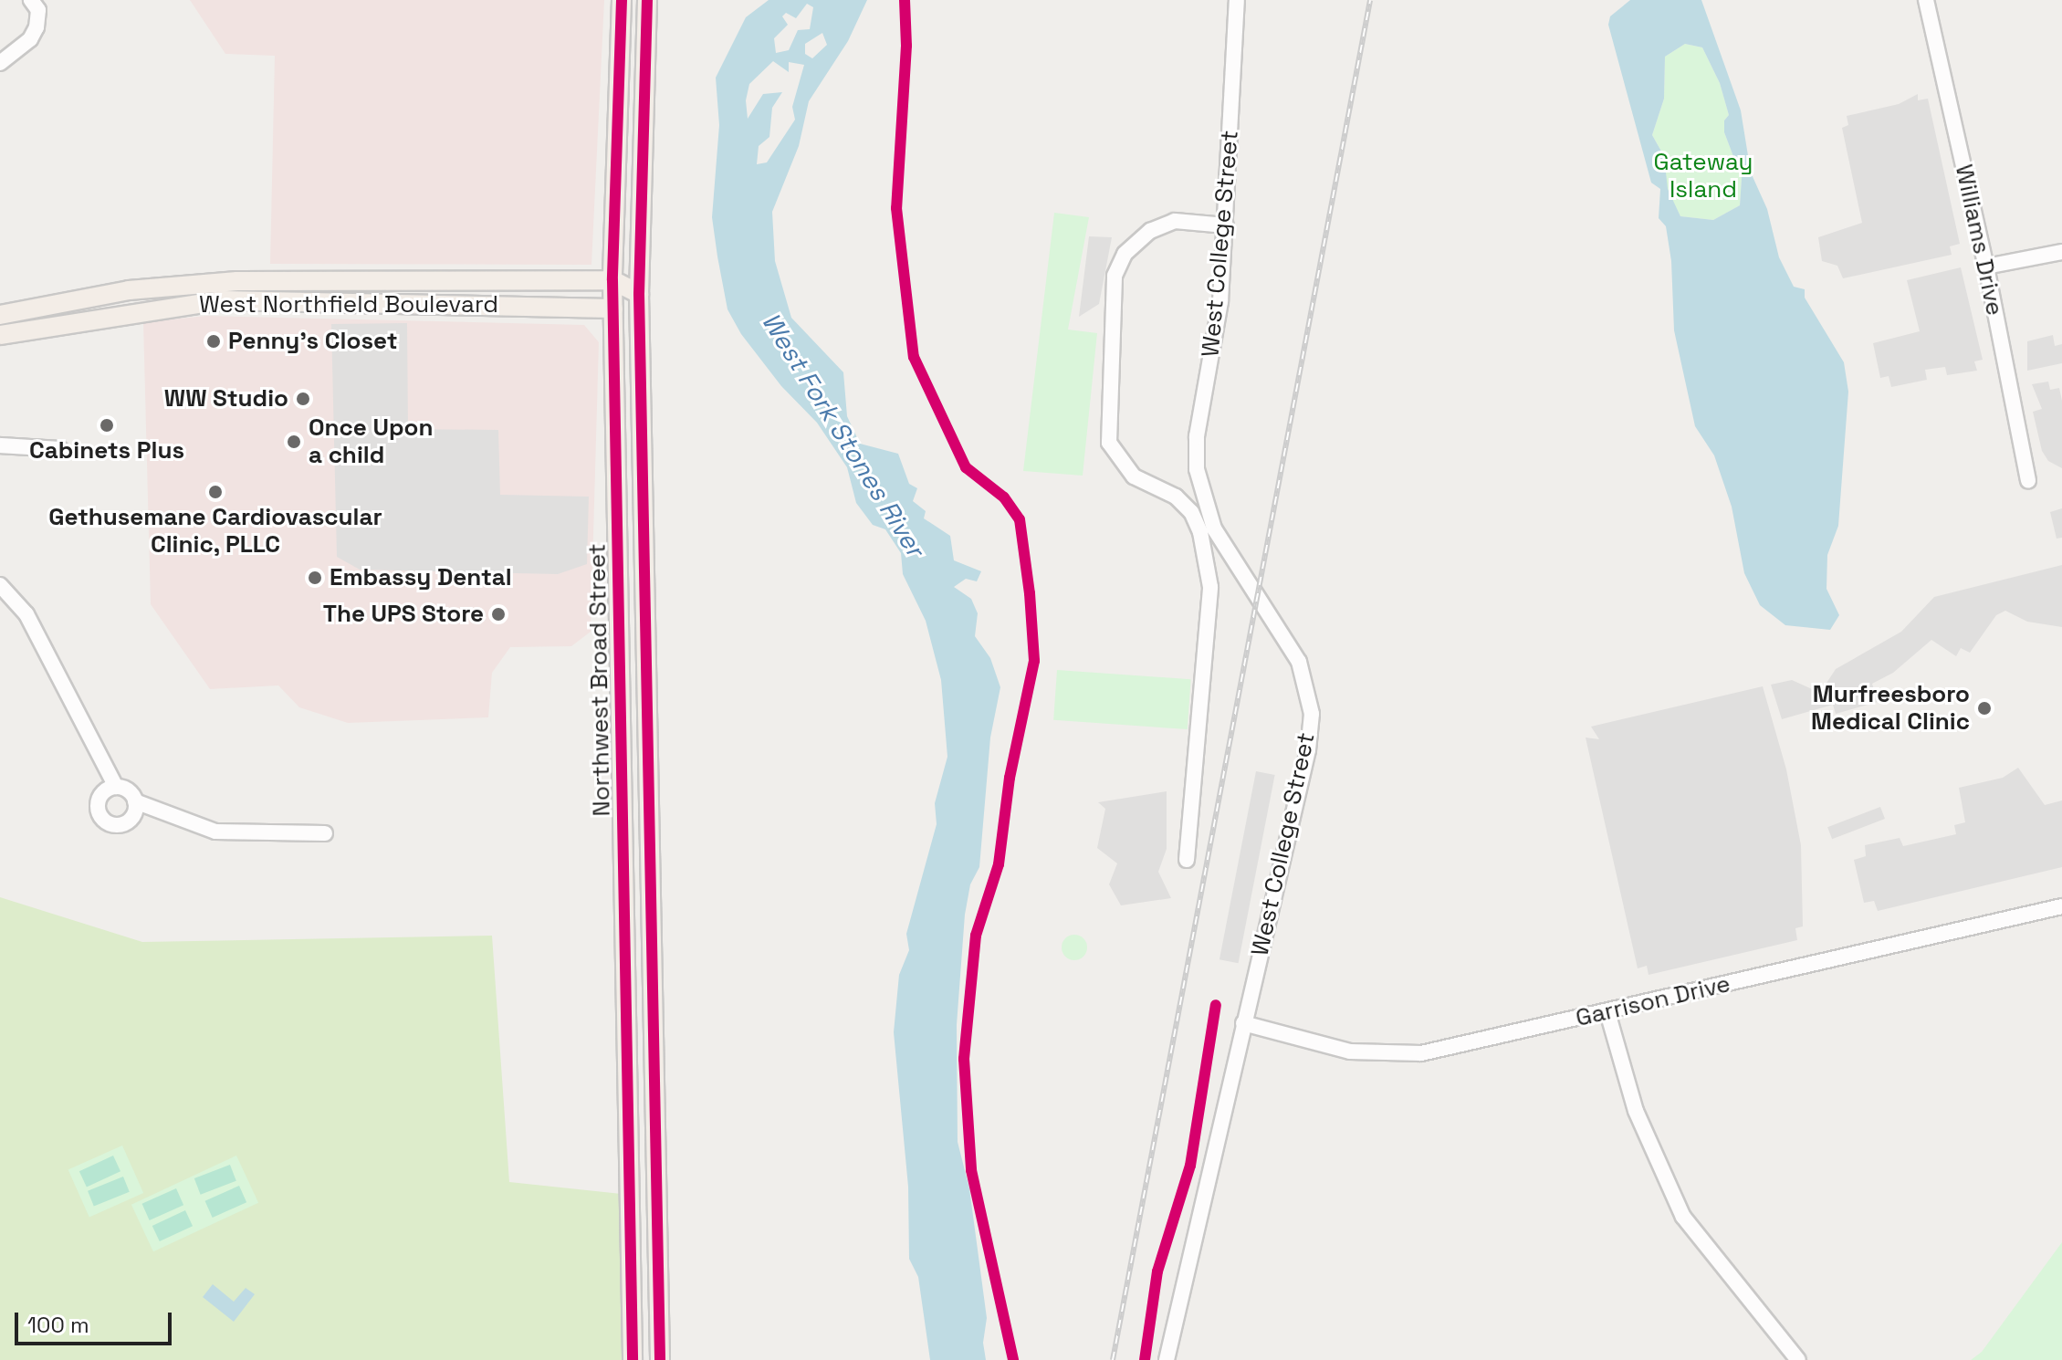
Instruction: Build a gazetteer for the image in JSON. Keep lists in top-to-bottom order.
{
  "streets": {
    "main road": ["West Northfield Boulevard", "Northwest Broad Street"],
    "street": ["Williams Drive", "West College Street", "Garrison Drive"]
  },
  "crossings": [
    ["West College Street", "Garrison Drive"],
    ["West Northfield Boulevard", "Northwest Broad Street"]
  ],
  "water": ["West Fork Stones River"],
  "parks": ["Gateway Island"],
  "places": [
    "Penny's Closet",
    "WW Studio",
    "Cabinets Plus",
    "Once Upon a child",
    "Gethusemane Cardiovascular Clinic, PLLC",
    "Embassy Dental",
    "The UPS Store",
    "Murfreesboro Medical Clinic"
  ],
  "scale_bar": "100 m"
}
